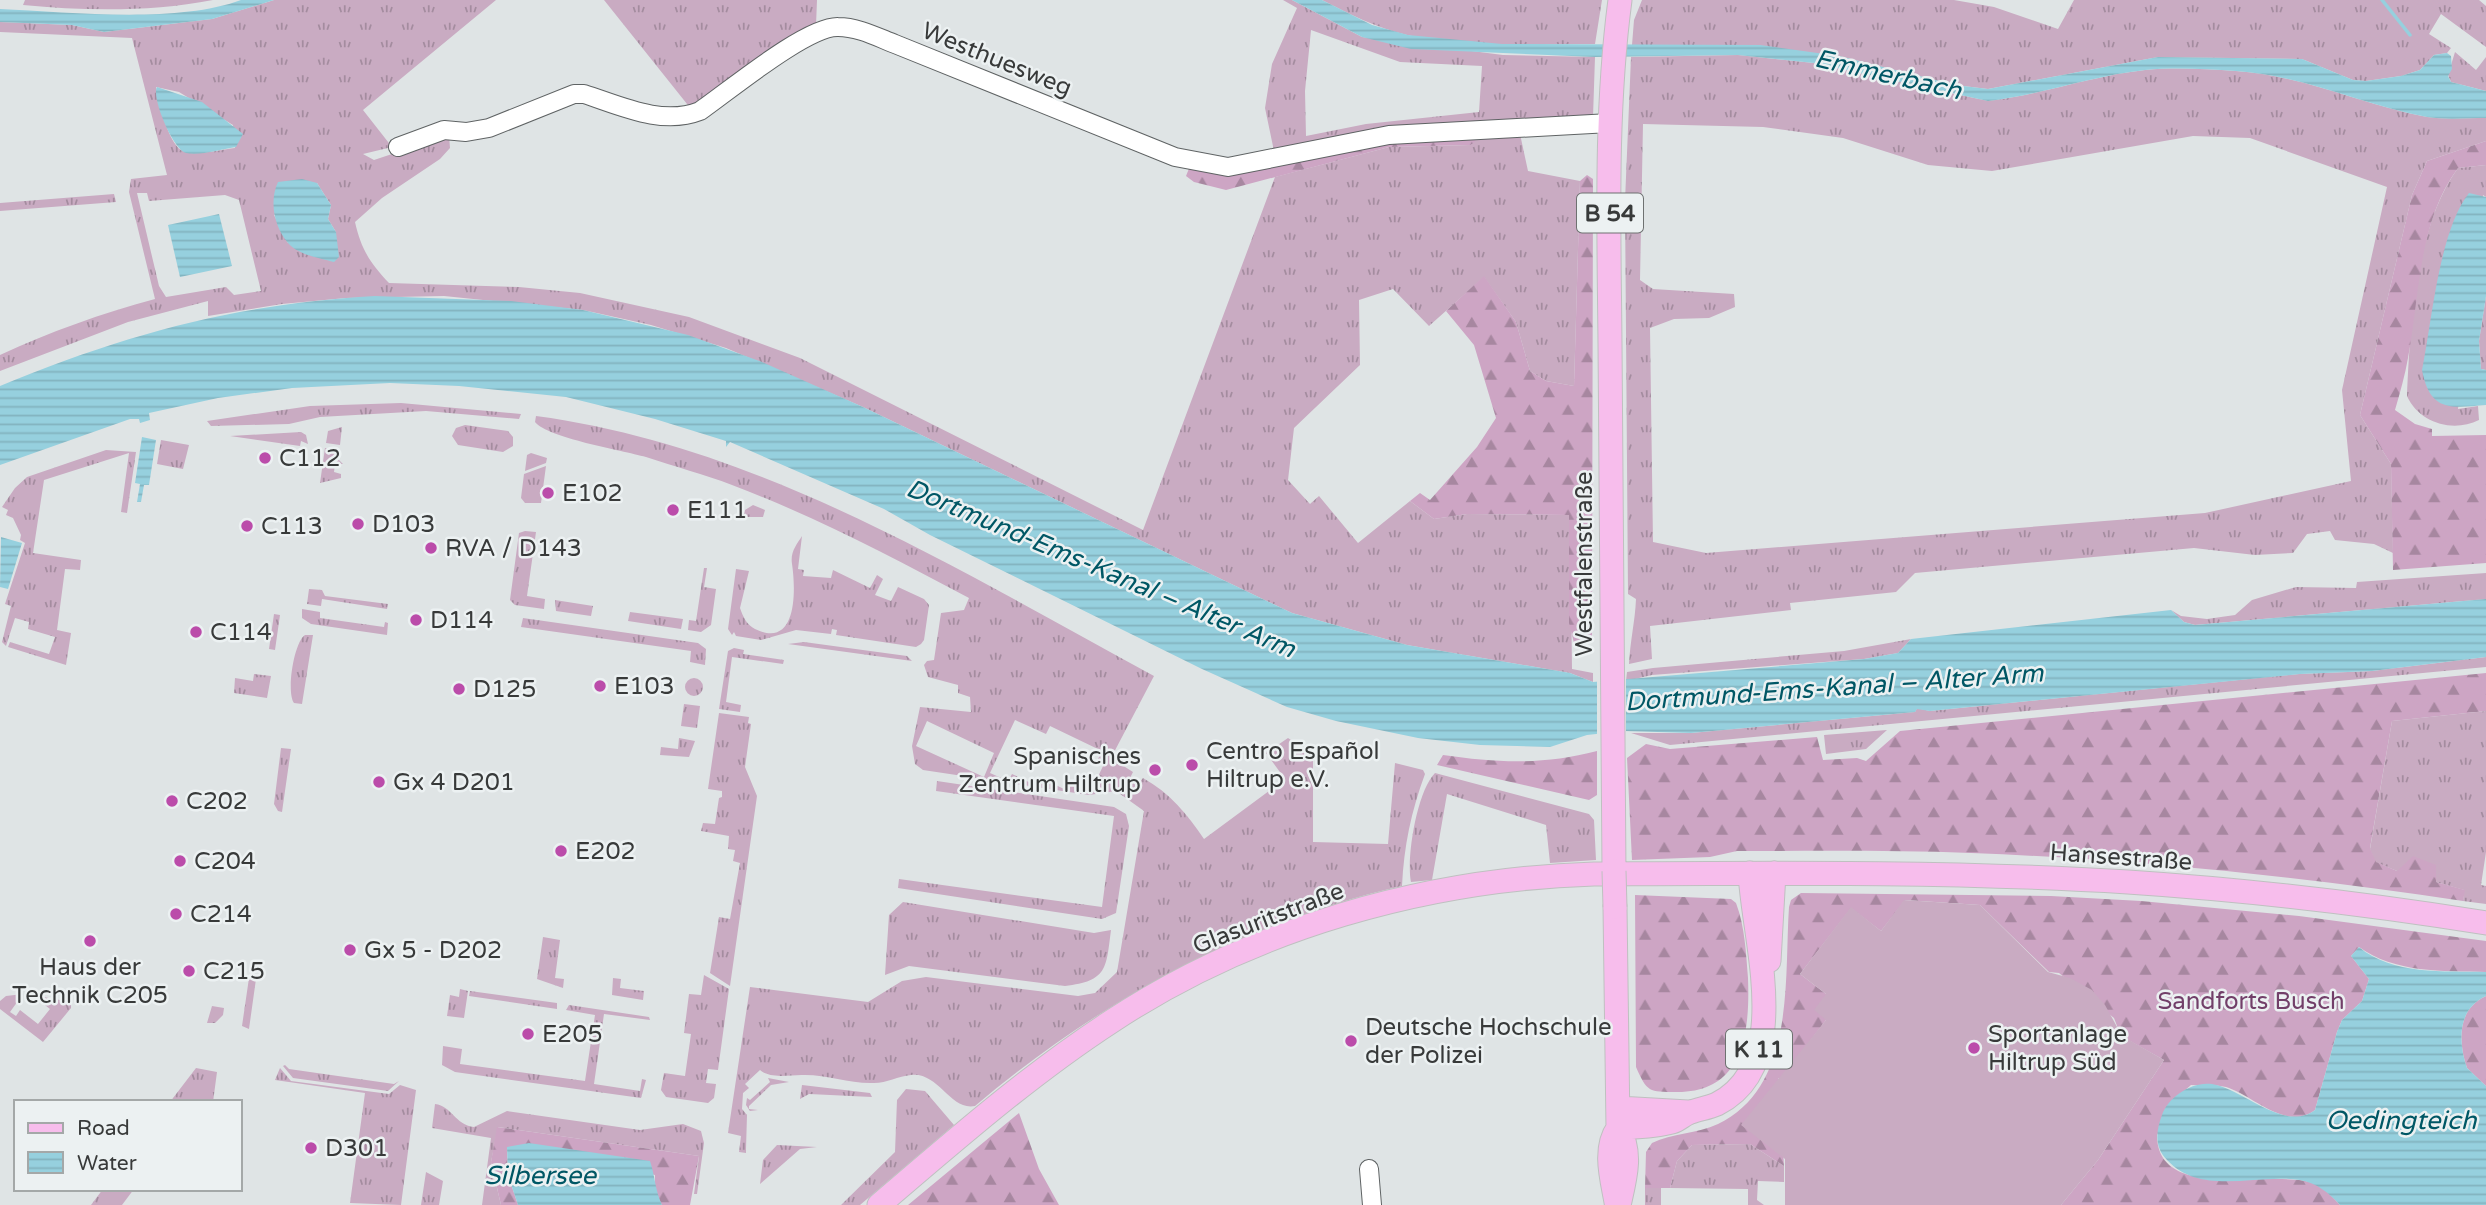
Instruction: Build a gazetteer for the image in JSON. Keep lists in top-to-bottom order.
{
  "streets": {
    "main road": [
      "B 54",
      "Westfalenstraße",
      "Hansestraße",
      "Glasuritstraße",
      "K 11"
    ],
    "street": ["Westhuesweg"]
  },
  "crossings": [
    ["Westhuesweg", "Westfalenstraße"],
    ["Westfalenstraße", "K 11"],
    ["Hansestraße", "Glasuritstraße"],
    ["Hansestraße", "K 11"],
    ["Glasuritstraße", "K 11"]
  ],
  "water": [
    "Emmerbach",
    "Dortmund-Ems-Kanal – Alter Arm",
    "Oedingteich",
    "Silbersee"
  ],
  "parks": ["Sandforts Busch"],
  "places": [
    "C112",
    "E102",
    "E111",
    "D103",
    "C113",
    "RVA / D143",
    "D114",
    "C114",
    "E103",
    "D125",
    "Centro Español Hiltrup e.V.",
    "Spanisches Zentrum Hiltrup",
    "Gx 4 D201",
    "C202",
    "E202",
    "C204",
    "C214",
    "Haus der Technik C205",
    "Gx 5 - D202",
    "C215",
    "E205",
    "Deutsche Hochschule der Polizei",
    "Sportanlage Hiltrup Süd",
    "D301"
  ],
  "legend": ["Road", "Water"]
}
